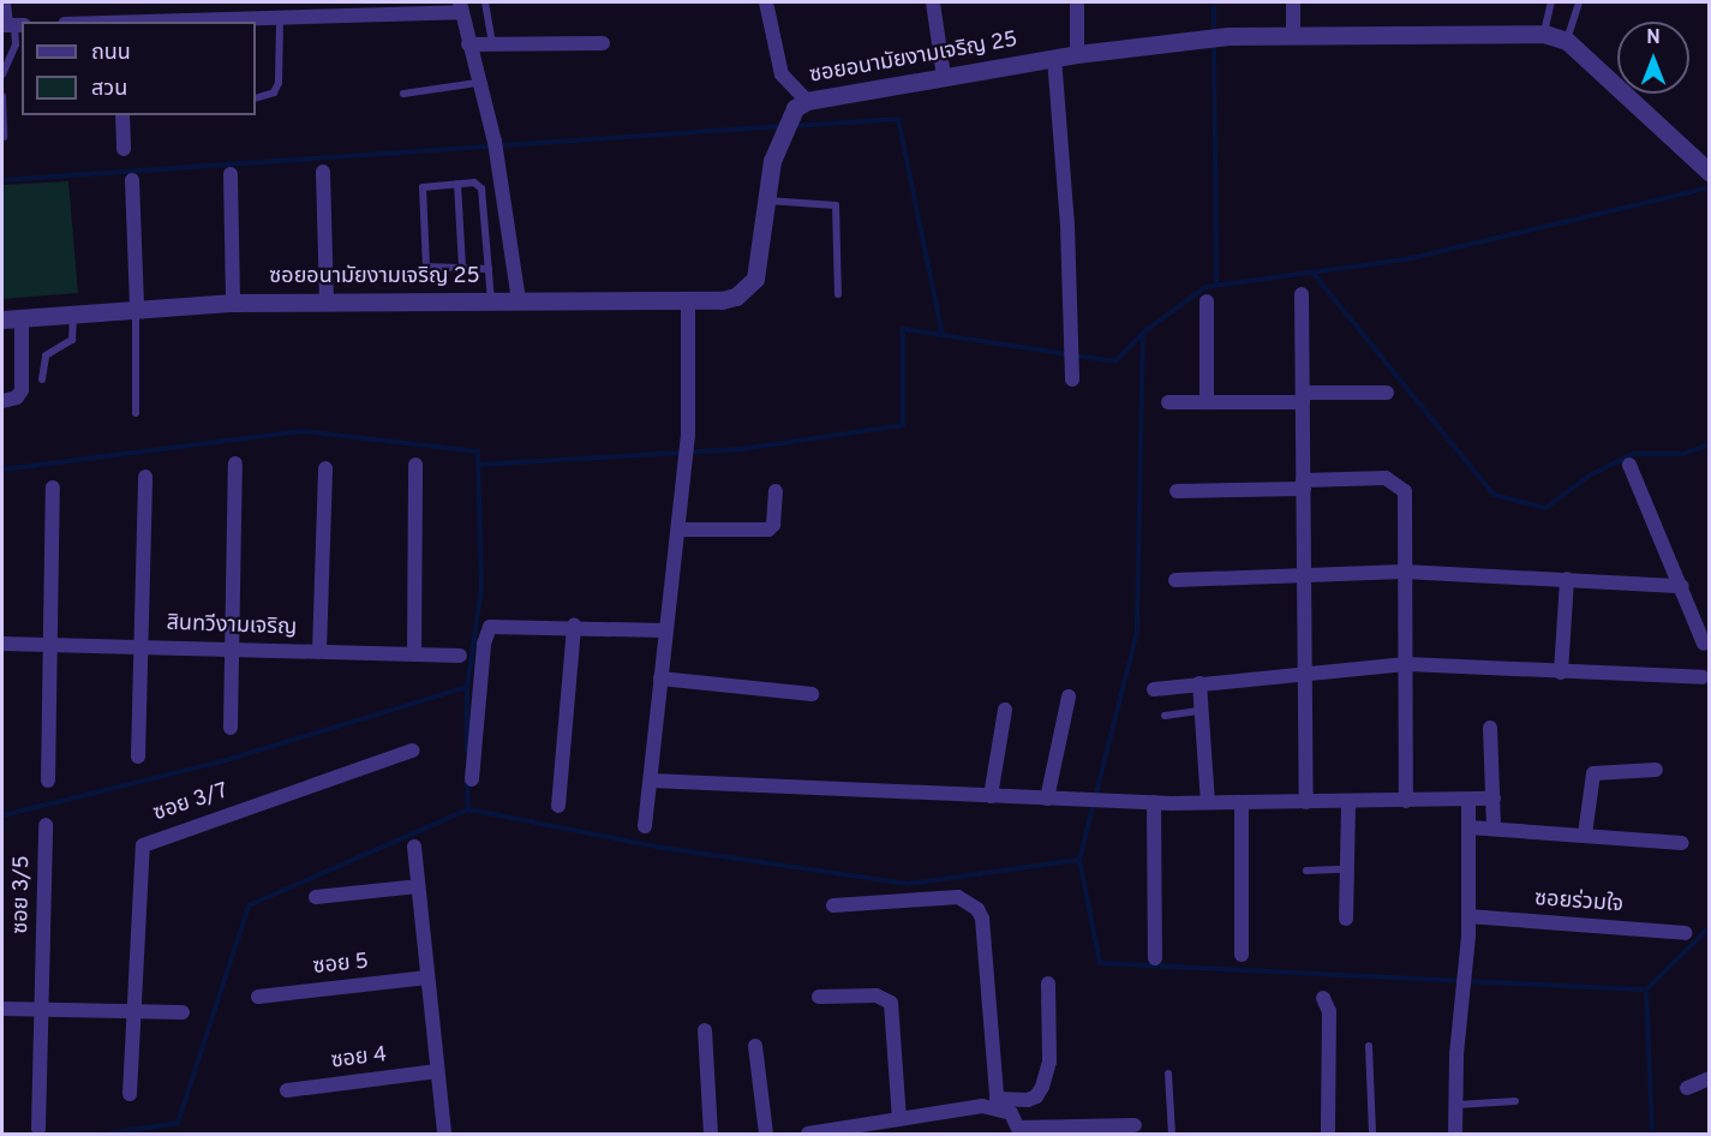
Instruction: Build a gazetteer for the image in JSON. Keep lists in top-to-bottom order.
{
  "streets": {
    "street": [
      "ซอยอนามัยงามเจริญ 25",
      "สินทวีงามเจริญ",
      "ซอย 3/7",
      "ซอย 3/5",
      "ซอยร่วมใจ",
      "ซอย 5",
      "ซอย 4"
    ]
  },
  "legend": ["ถนน", "สวน"],
  "north": "top"
}
